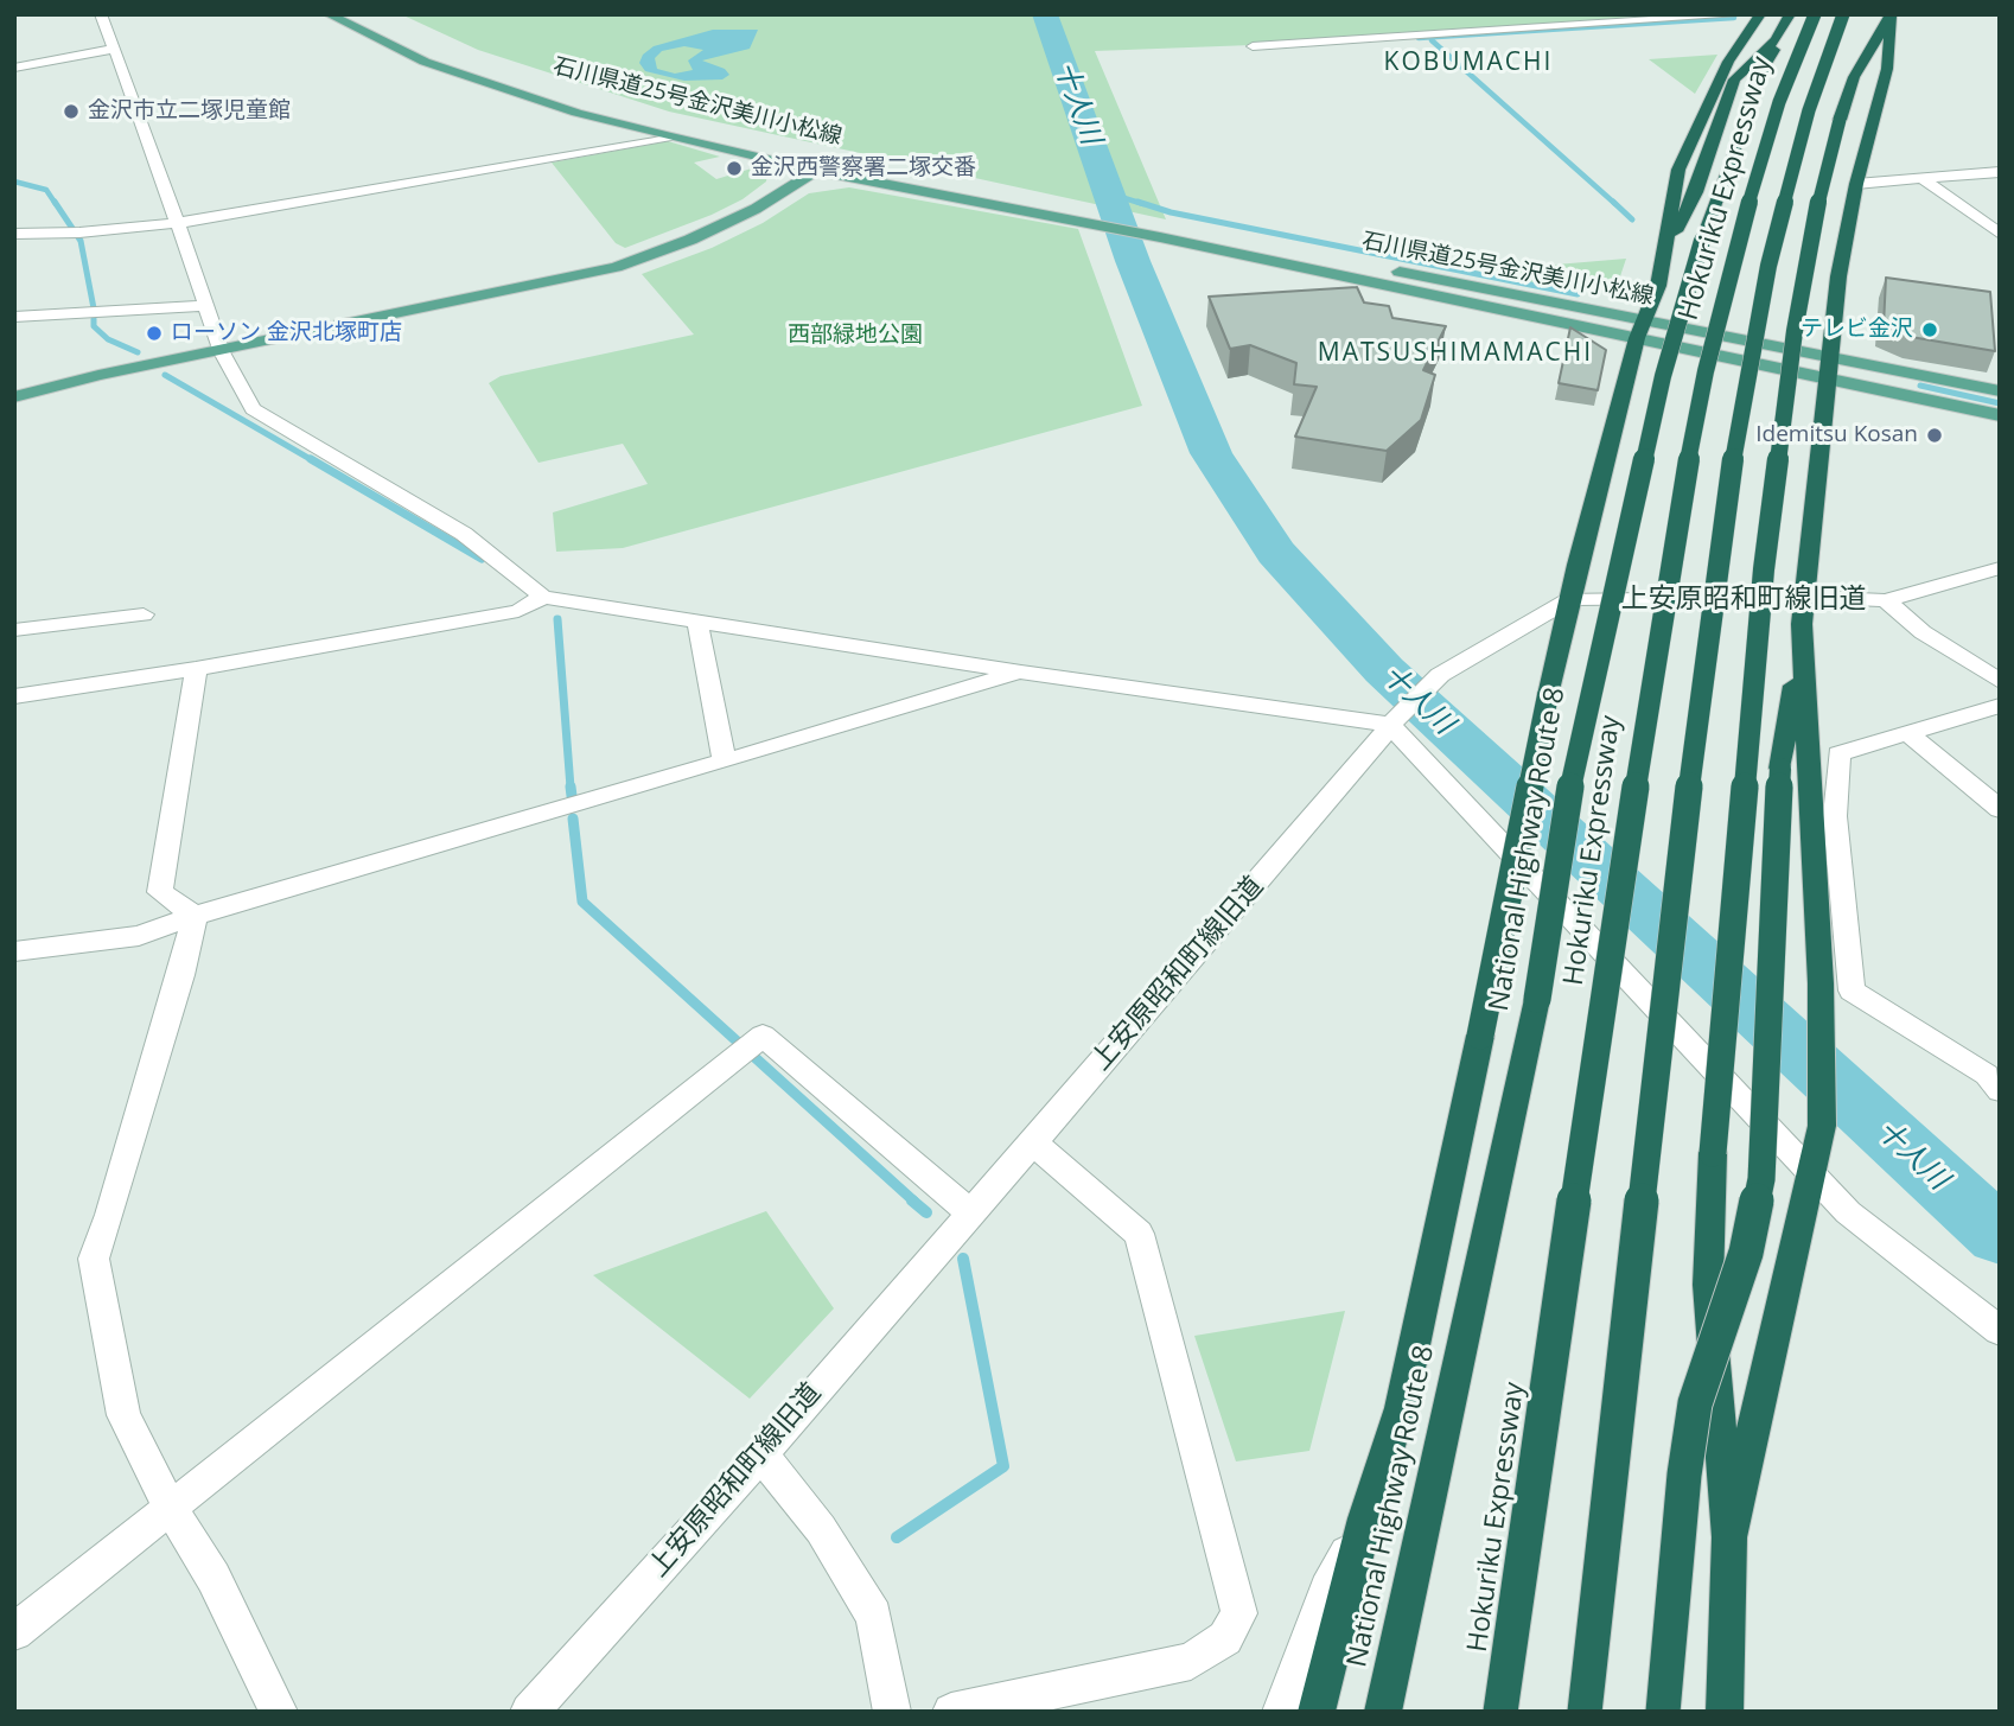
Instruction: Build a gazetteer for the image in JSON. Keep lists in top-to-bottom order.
{
  "streets": {
    "highway": ["Hokuriku Expressway", "National Highway Route 8"],
    "main road": ["石川県道25号金沢美川小松線"],
    "street": ["上安原昭和町線旧道"]
  },
  "districts": ["KOBUMACHI", "MATSUSHIMAMACHI"],
  "water": ["十人川"],
  "parks": ["西部緑地公園"],
  "places": [
    "金沢市立二塚児童館",
    "金沢西警察署二塚交番",
    "テレビ金沢",
    "ローソン 金沢北塚町店",
    "Idemitsu Kosan"
  ]
}
